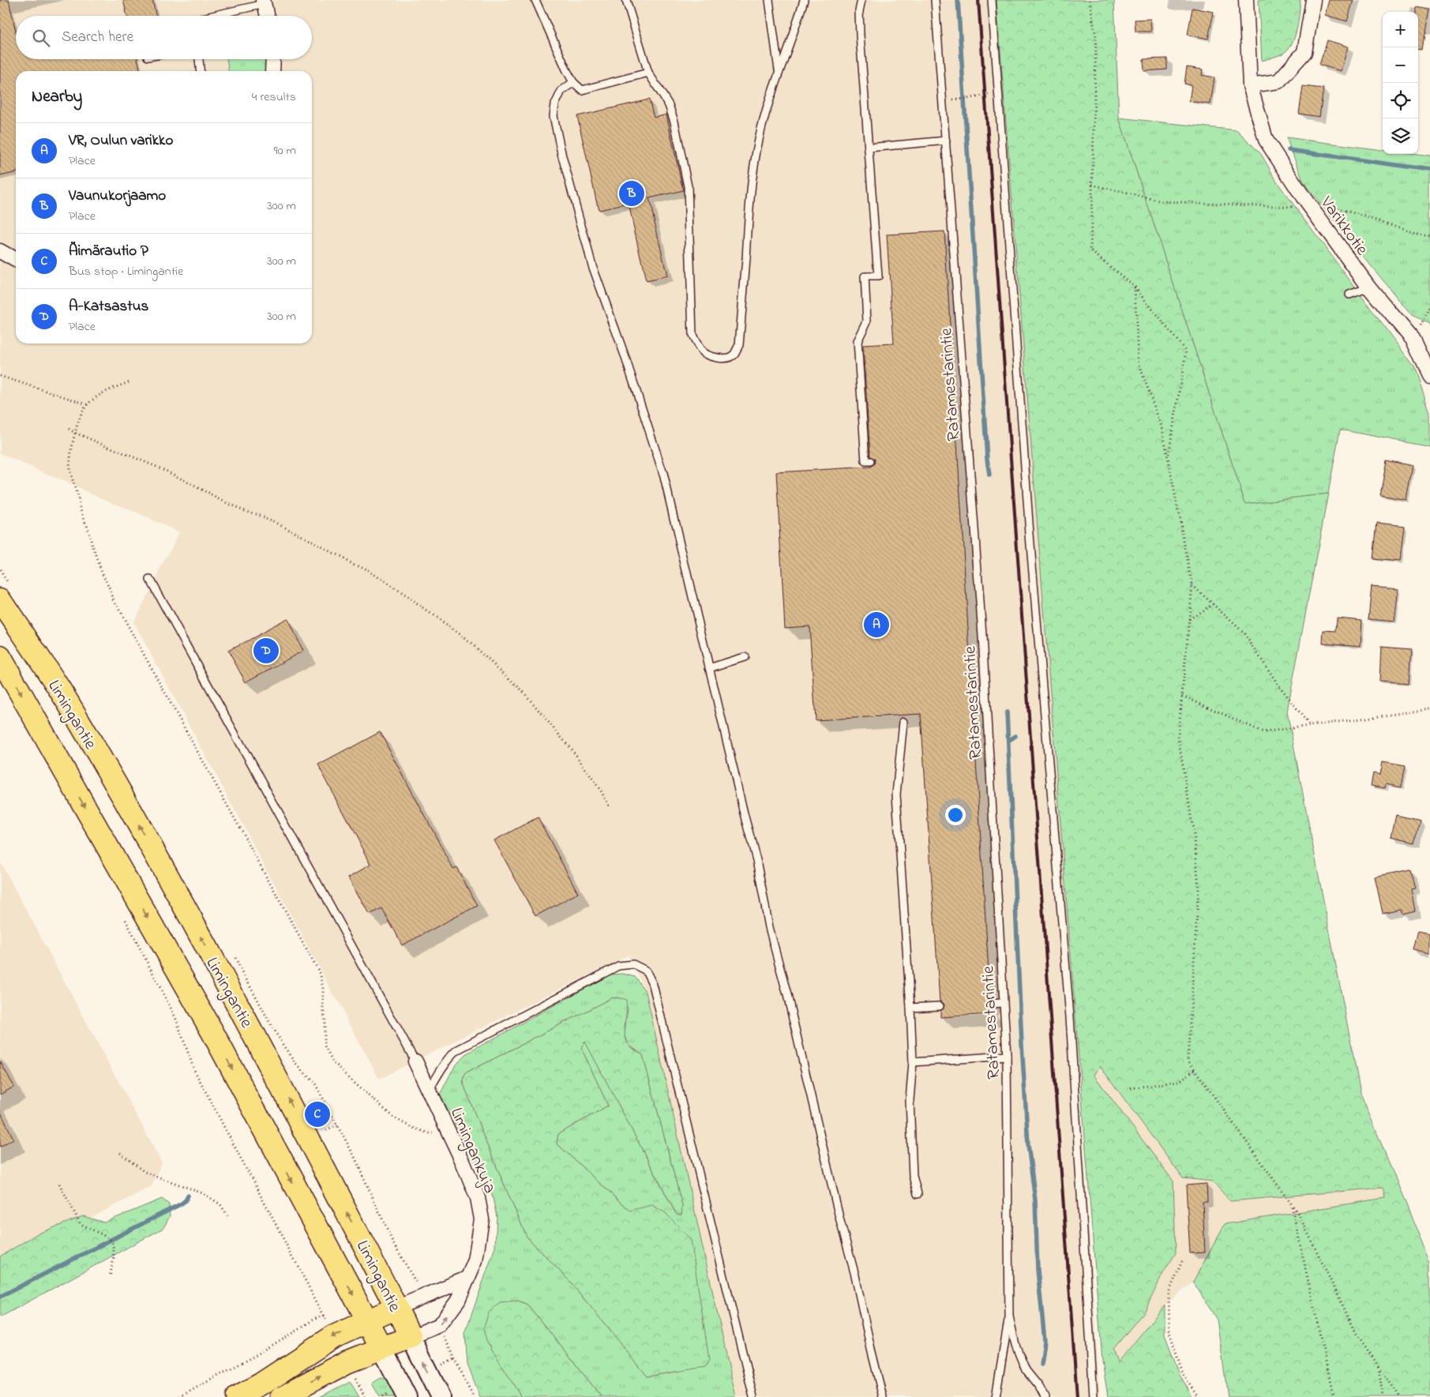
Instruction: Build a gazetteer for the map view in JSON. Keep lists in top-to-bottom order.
{
  "streets": {
    "main road": ["Limingantie"],
    "street": ["Varikkotie", "Limingankuja"],
    "lane": ["Ratamestarintie"]
  },
  "crossings": [
    ["Limingantie", "Limingankuja"]
  ],
  "page": {
    "map_buttons": ["+", "−"],
    "search": "Search here",
    "heading": ["Nearby", "4 results"],
    "list": [
      {
        "mark": "A",
        "name": "VR, Oulun varikko",
        "note": "Place",
        "value": "90 m"
      },
      {
        "mark": "B",
        "name": "Vaunukorjaamo",
        "note": "Place",
        "value": "300 m"
      },
      {
        "mark": "C",
        "name": "Äimärautio P",
        "note": "Bus stop · Limingantie",
        "value": "300 m"
      },
      {
        "mark": "D",
        "name": "A-Katsastus",
        "note": "Place",
        "value": "300 m"
      }
    ],
    "pins": [
      "B",
      "A",
      "D",
      "C"
    ]
  }
}
